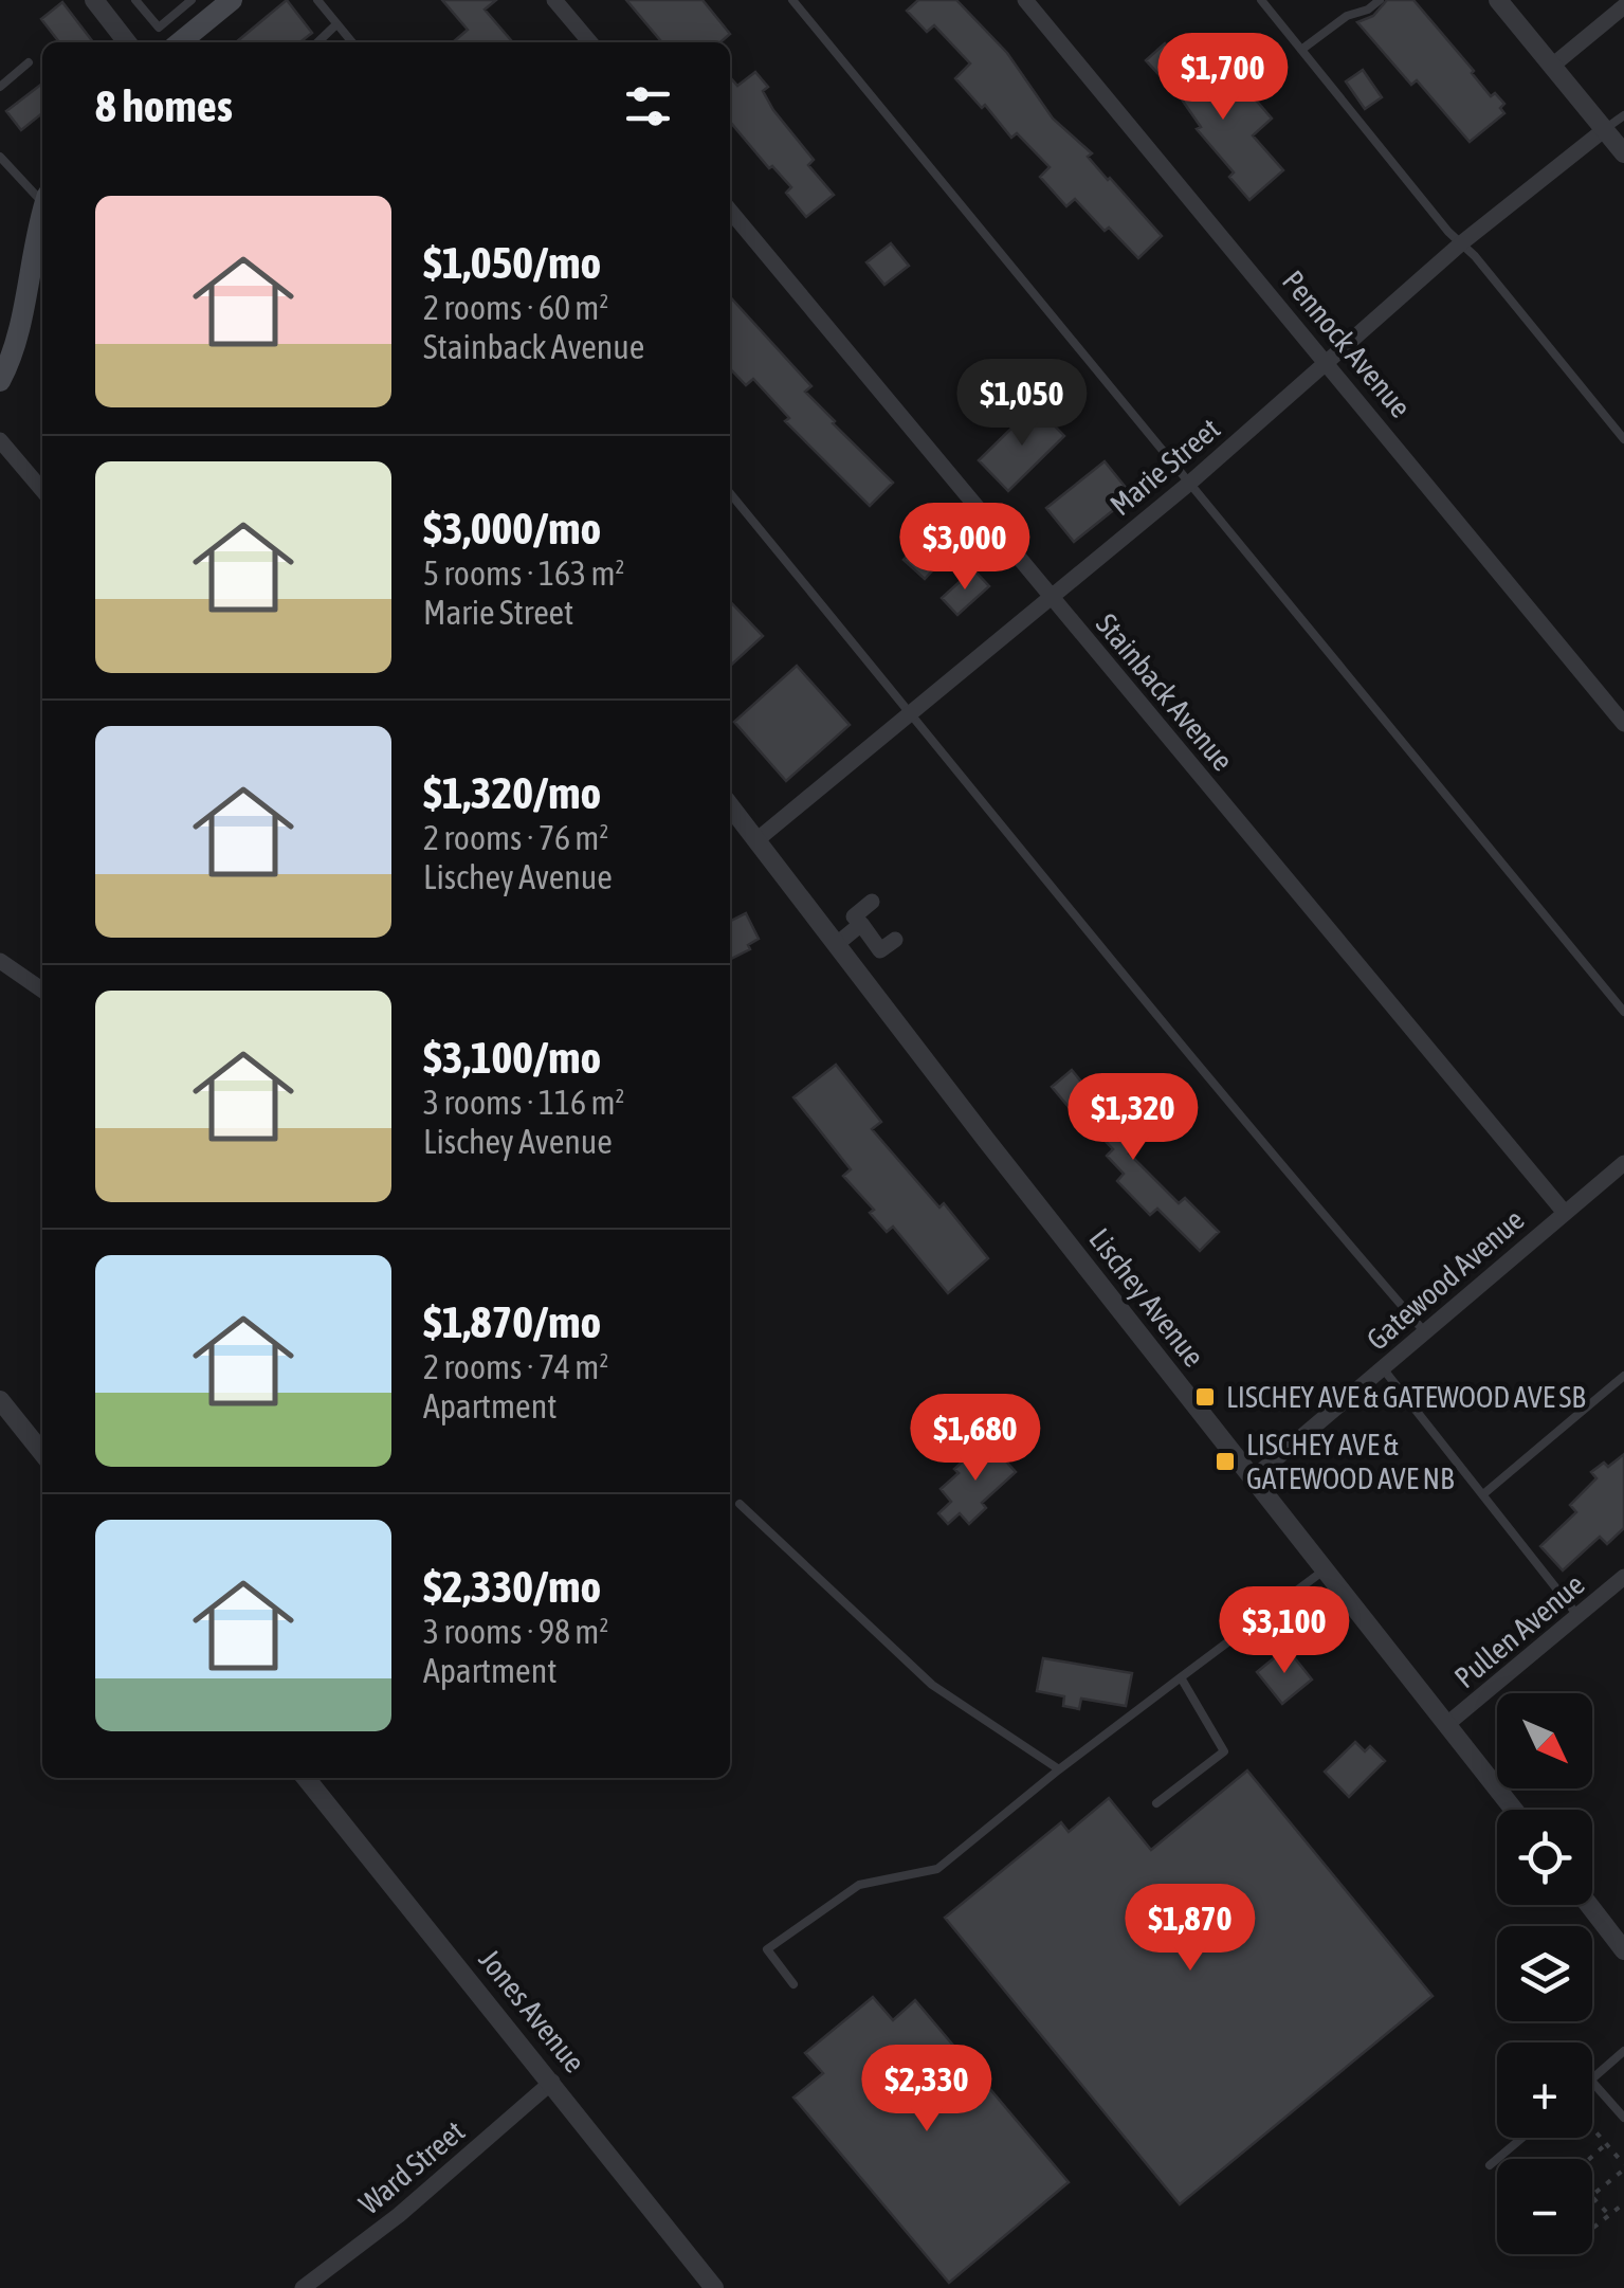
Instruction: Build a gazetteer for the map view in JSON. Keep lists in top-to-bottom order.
{
  "streets": {
    "street": [
      "Pennock Avenue",
      "Marie Street",
      "Stainback Avenue",
      "Gatewood Avenue",
      "Lischey Avenue",
      "Pullen Avenue",
      "Jones Avenue",
      "Ward Street"
    ]
  },
  "crossings": [
    ["Pennock Avenue", "Marie Street"],
    ["Marie Street", "Stainback Avenue"],
    ["Marie Street", "Lischey Avenue"],
    ["Stainback Avenue", "Gatewood Avenue"],
    ["Gatewood Avenue", "Lischey Avenue"],
    ["Lischey Avenue", "Pullen Avenue"],
    ["Jones Avenue", "Ward Street"]
  ],
  "places": {
    "transit": ["LISCHEY AVE & GATEWOOD AVE SB", "LISCHEY AVE & GATEWOOD AVE NB"]
  },
  "north": "bottom right",
  "page": {
    "price": [
      "$1,700",
      "$1,050",
      "$3,000",
      "$1,320",
      "$1,680",
      "$3,100",
      "$1,870",
      "$2,330"
    ],
    "heading": "8 homes",
    "list": [
      {
        "name": "$1,050/mo",
        "note": "2 rooms · 60 m² · Stainback Avenue"
      },
      {
        "name": "$3,000/mo",
        "note": "5 rooms · 163 m² · Marie Street"
      },
      {
        "name": "$1,320/mo",
        "note": "2 rooms · 76 m² · Lischey Avenue"
      },
      {
        "name": "$3,100/mo",
        "note": "3 rooms · 116 m² · Lischey Avenue"
      },
      {
        "name": "$1,870/mo",
        "note": "2 rooms · 74 m² · Apartment"
      },
      {
        "name": "$2,330/mo",
        "note": "3 rooms · 98 m² · Apartment"
      }
    ],
    "map_buttons": ["+", "−"]
  }
}
